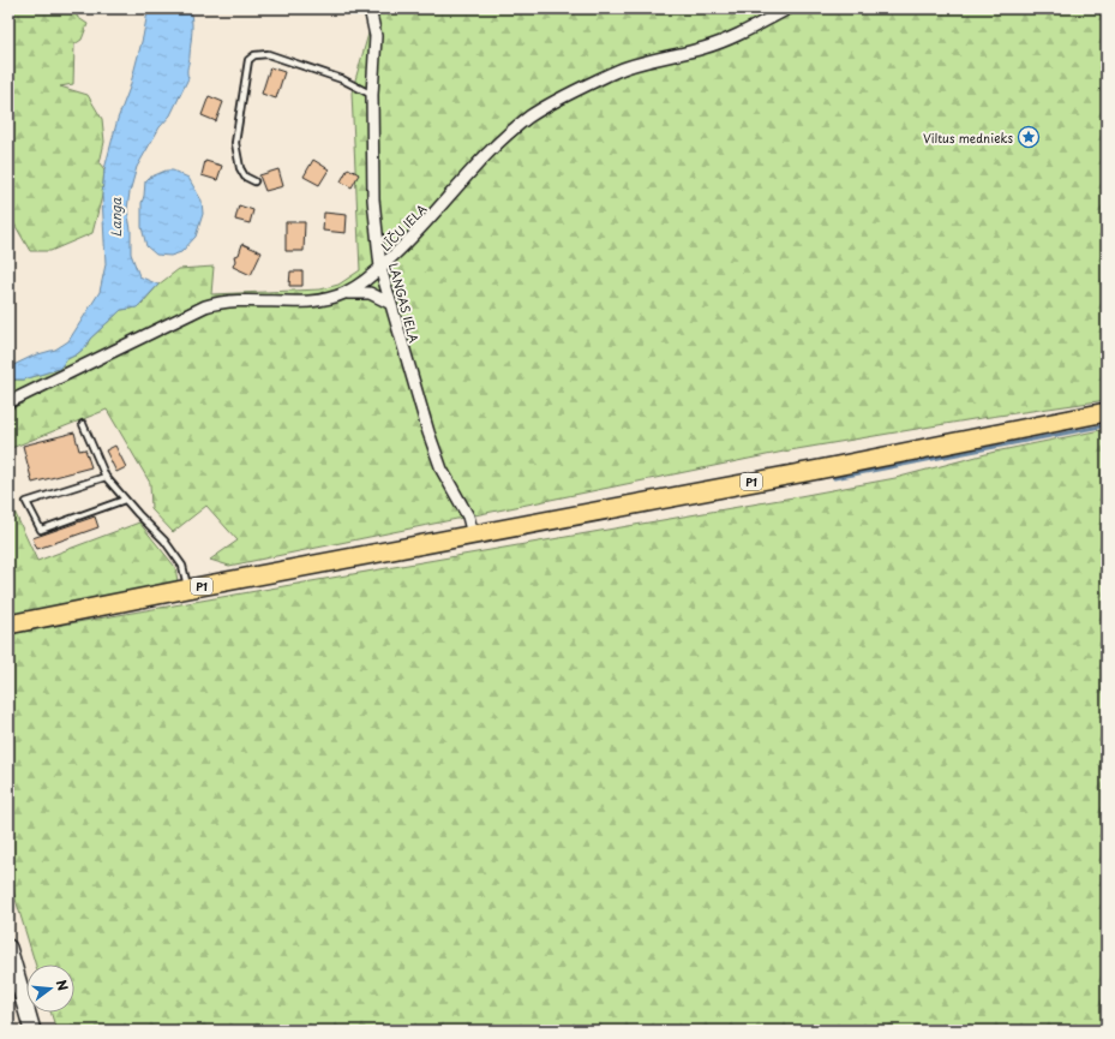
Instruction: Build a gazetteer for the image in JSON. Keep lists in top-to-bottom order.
{
  "streets": {
    "main road": ["P1"],
    "street": ["LĪČU IELA", "LANGAS IELA"]
  },
  "crossings": [
    ["LĪČU IELA", "LANGAS IELA"],
    ["LANGAS IELA", "P1"]
  ],
  "water": ["Langa"],
  "places": {
    "place": ["Viltus mednieks"]
  },
  "north": "right"
}
